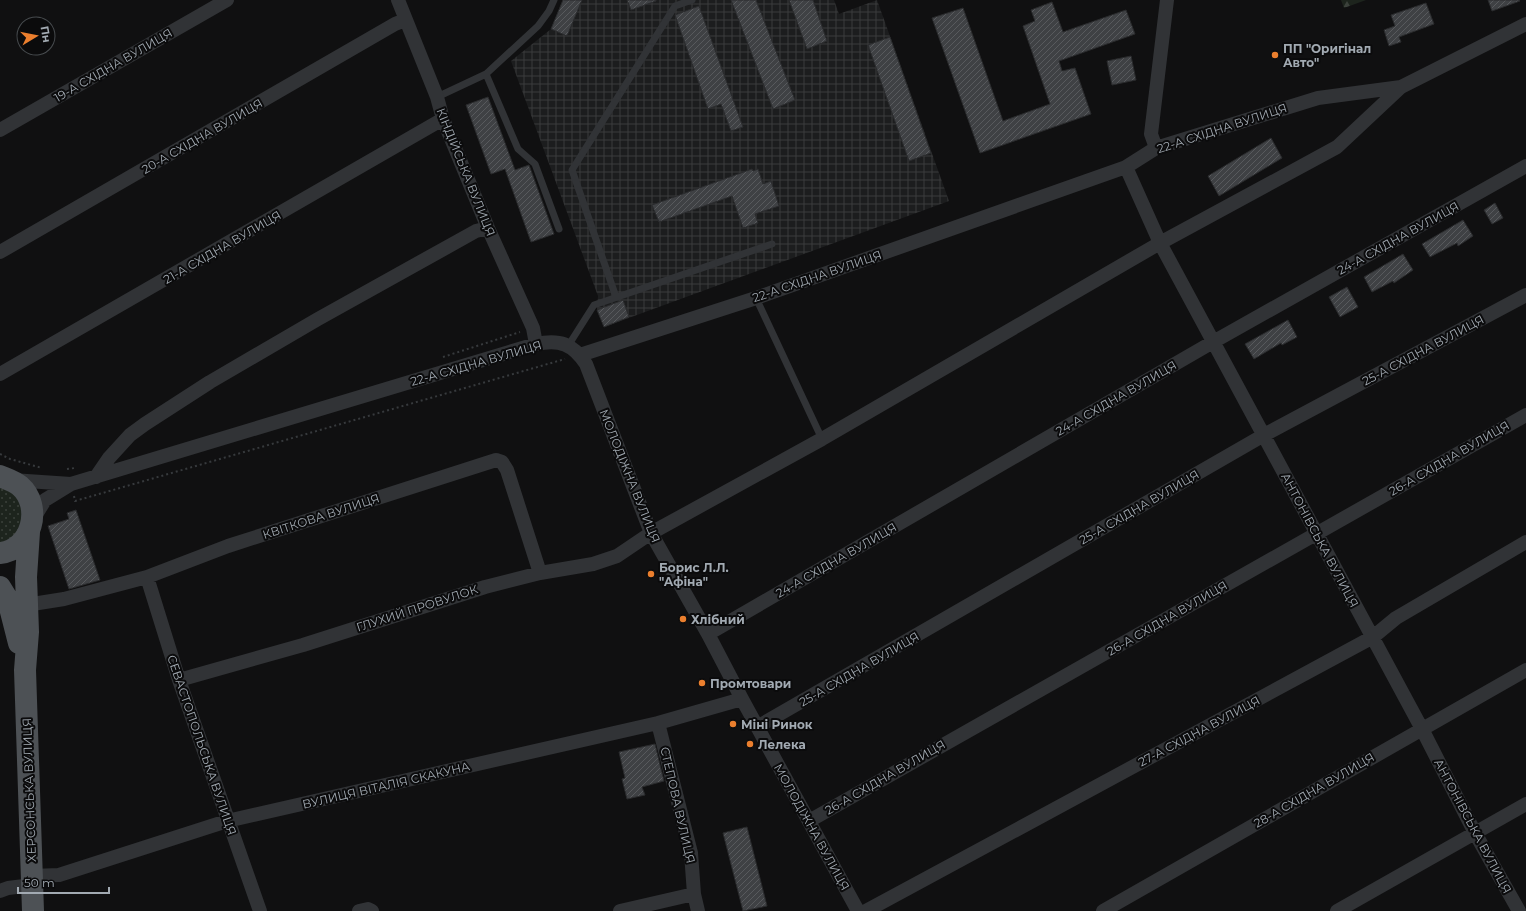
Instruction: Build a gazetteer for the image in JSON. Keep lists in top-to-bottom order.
{
  "streets": {
    "main road": ["ХЕРСОНСЬКА ВУЛИЦЯ"],
    "street": [
      "19-А СХІДНА ВУЛИЦЯ",
      "22-А СХІДНА ВУЛИЦЯ",
      "20-А СХІДНА ВУЛИЦЯ",
      "КІНДІЙСЬКА ВУЛИЦЯ",
      "24-А СХІДНА ВУЛИЦЯ",
      "21-А СХІДНА ВУЛИЦЯ",
      "25-А СХІДНА ВУЛИЦЯ",
      "26-А СХІДНА ВУЛИЦЯ",
      "МОЛОДІЖНА ВУЛИЦЯ",
      "КВІТКОВА ВУЛИЦЯ",
      "АНТОНІВСЬКА ВУЛИЦЯ",
      "ГЛУХИЙ ПРОВУЛОК",
      "27-А СХІДНА ВУЛИЦЯ",
      "СЕВАСТОПОЛЬСЬКА ВУЛИЦЯ",
      "ВУЛИЦЯ ВІТАЛІЯ СКАКУНА",
      "28-А СХІДНА ВУЛИЦЯ",
      "СТЕПОВА ВУЛИЦЯ"
    ]
  },
  "crossings": [
    ["22-А СХІДНА ВУЛИЦЯ", "КІНДІЙСЬКА ВУЛИЦЯ"],
    ["22-А СХІДНА ВУЛИЦЯ", "МОЛОДІЖНА ВУЛИЦЯ"],
    ["22-А СХІДНА ВУЛИЦЯ", "АНТОНІВСЬКА ВУЛИЦЯ"],
    ["22-А СХІДНА ВУЛИЦЯ", "ГЛУХИЙ ПРОВУЛОК"],
    ["20-А СХІДНА ВУЛИЦЯ", "КІНДІЙСЬКА ВУЛИЦЯ"],
    ["КІНДІЙСЬКА ВУЛИЦЯ", "21-А СХІДНА ВУЛИЦЯ"],
    ["24-А СХІДНА ВУЛИЦЯ", "МОЛОДІЖНА ВУЛИЦЯ"],
    ["24-А СХІДНА ВУЛИЦЯ", "АНТОНІВСЬКА ВУЛИЦЯ"],
    ["25-А СХІДНА ВУЛИЦЯ", "МОЛОДІЖНА ВУЛИЦЯ"],
    ["25-А СХІДНА ВУЛИЦЯ", "АНТОНІВСЬКА ВУЛИЦЯ"],
    ["26-А СХІДНА ВУЛИЦЯ", "МОЛОДІЖНА ВУЛИЦЯ"],
    ["26-А СХІДНА ВУЛИЦЯ", "АНТОНІВСЬКА ВУЛИЦЯ"],
    ["МОЛОДІЖНА ВУЛИЦЯ", "ГЛУХИЙ ПРОВУЛОК"],
    ["МОЛОДІЖНА ВУЛИЦЯ", "ВУЛИЦЯ ВІТАЛІЯ СКАКУНА"],
    ["КВІТКОВА ВУЛИЦЯ", "ГЛУХИЙ ПРОВУЛОК"],
    ["КВІТКОВА ВУЛИЦЯ", "СЕВАСТОПОЛЬСЬКА ВУЛИЦЯ"],
    ["КВІТКОВА ВУЛИЦЯ", "ХЕРСОНСЬКА ВУЛИЦЯ"],
    ["АНТОНІВСЬКА ВУЛИЦЯ", "ГЛУХИЙ ПРОВУЛОК"],
    ["АНТОНІВСЬКА ВУЛИЦЯ", "27-А СХІДНА ВУЛИЦЯ"],
    ["АНТОНІВСЬКА ВУЛИЦЯ", "28-А СХІДНА ВУЛИЦЯ"],
    ["ГЛУХИЙ ПРОВУЛОК", "СЕВАСТОПОЛЬСЬКА ВУЛИЦЯ"],
    ["СЕВАСТОПОЛЬСЬКА ВУЛИЦЯ", "ВУЛИЦЯ ВІТАЛІЯ СКАКУНА"],
    ["ВУЛИЦЯ ВІТАЛІЯ СКАКУНА", "ХЕРСОНСЬКА ВУЛИЦЯ"],
    ["ВУЛИЦЯ ВІТАЛІЯ СКАКУНА", "СТЕПОВА ВУЛИЦЯ"]
  ],
  "places": [
    "ПП \"Оригінал Авто\"",
    "Борис Л.Л. \"Афіна\"",
    "Хлібний",
    "Промтовари",
    "Міні Ринок",
    "Лелека"
  ],
  "scale_bar": "50 m",
  "north": "right"
}
